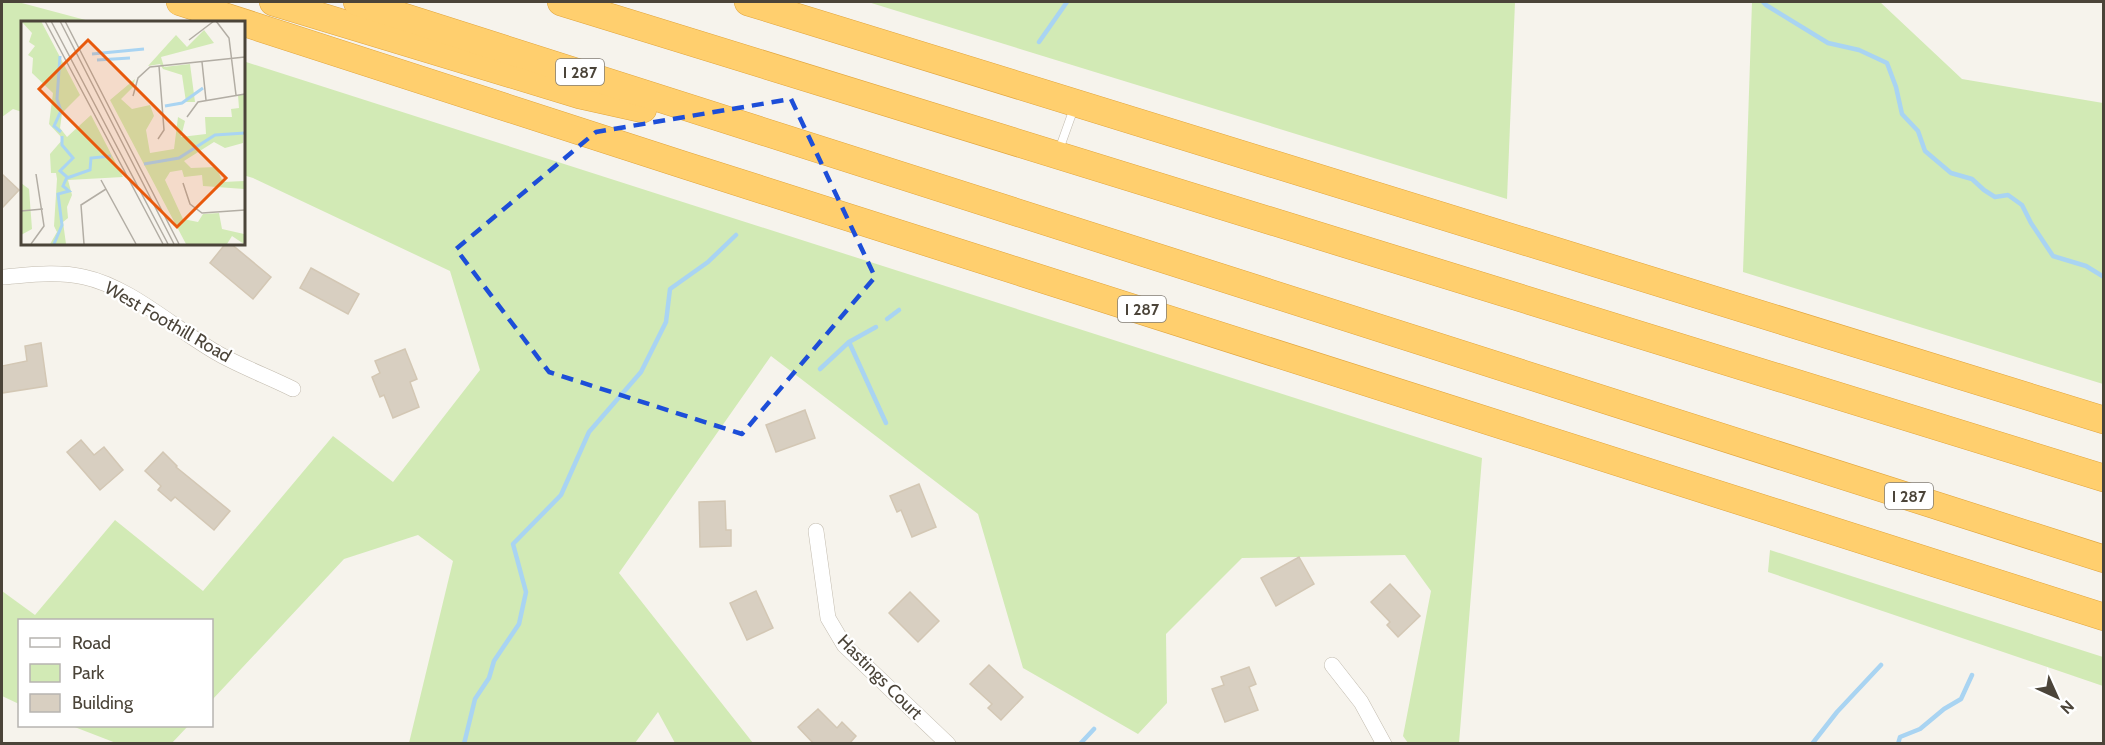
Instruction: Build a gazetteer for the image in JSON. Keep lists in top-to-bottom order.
{
  "streets": {
    "highway": ["I 287"],
    "street": ["West Foothill Road", "Hastings Court"]
  },
  "legend": ["Road", "Park", "Building"],
  "north": "bottom right"
}
